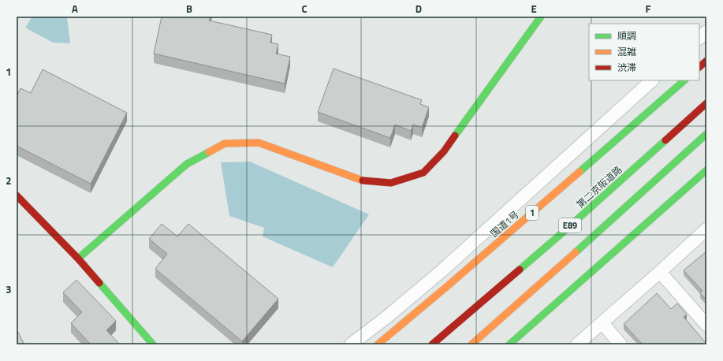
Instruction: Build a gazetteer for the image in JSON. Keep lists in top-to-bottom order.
{
  "streets": {
    "main road": [
      "第二京阪道路",
      "1",
      "国道1号",
      "E89"
    ]
  },
  "legend": ["順調", "混雑", "渋滞"],
  "grid": {
    "columns": [
      "A",
      "B",
      "C",
      "D",
      "E",
      "F"
    ],
    "rows": ["1", "2", "3"]
  }
}
